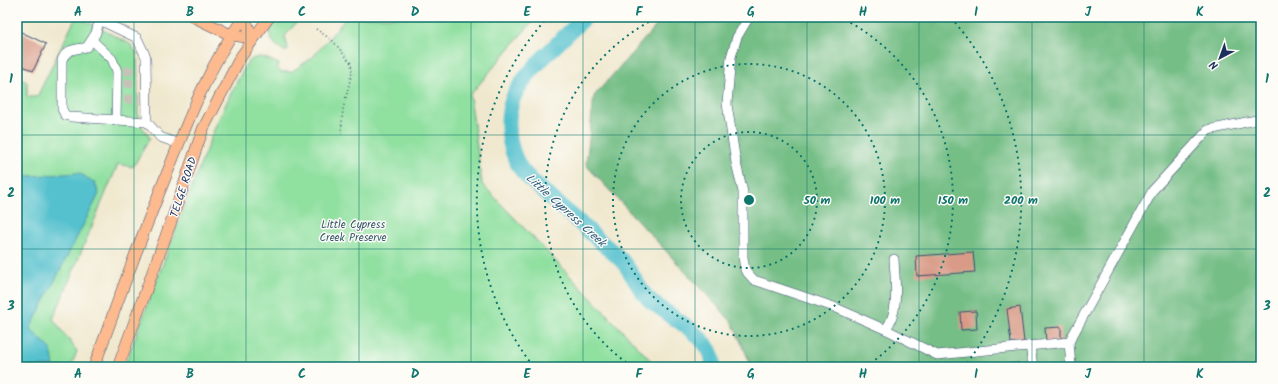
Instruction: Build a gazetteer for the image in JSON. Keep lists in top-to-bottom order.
{
  "streets": {
    "main road": ["TELGE ROAD"]
  },
  "water": ["Little Cypress Creek"],
  "parks": ["Little Cypress Creek Preserve"],
  "north": "bottom left",
  "grid": {
    "columns": [
      "A",
      "B",
      "C",
      "D",
      "E",
      "F",
      "G",
      "H",
      "I",
      "J",
      "K"
    ],
    "rows": ["1", "2", "3"]
  },
  "rings": [
    "50 m",
    "100 m",
    "150 m",
    "200 m"
  ]
}
